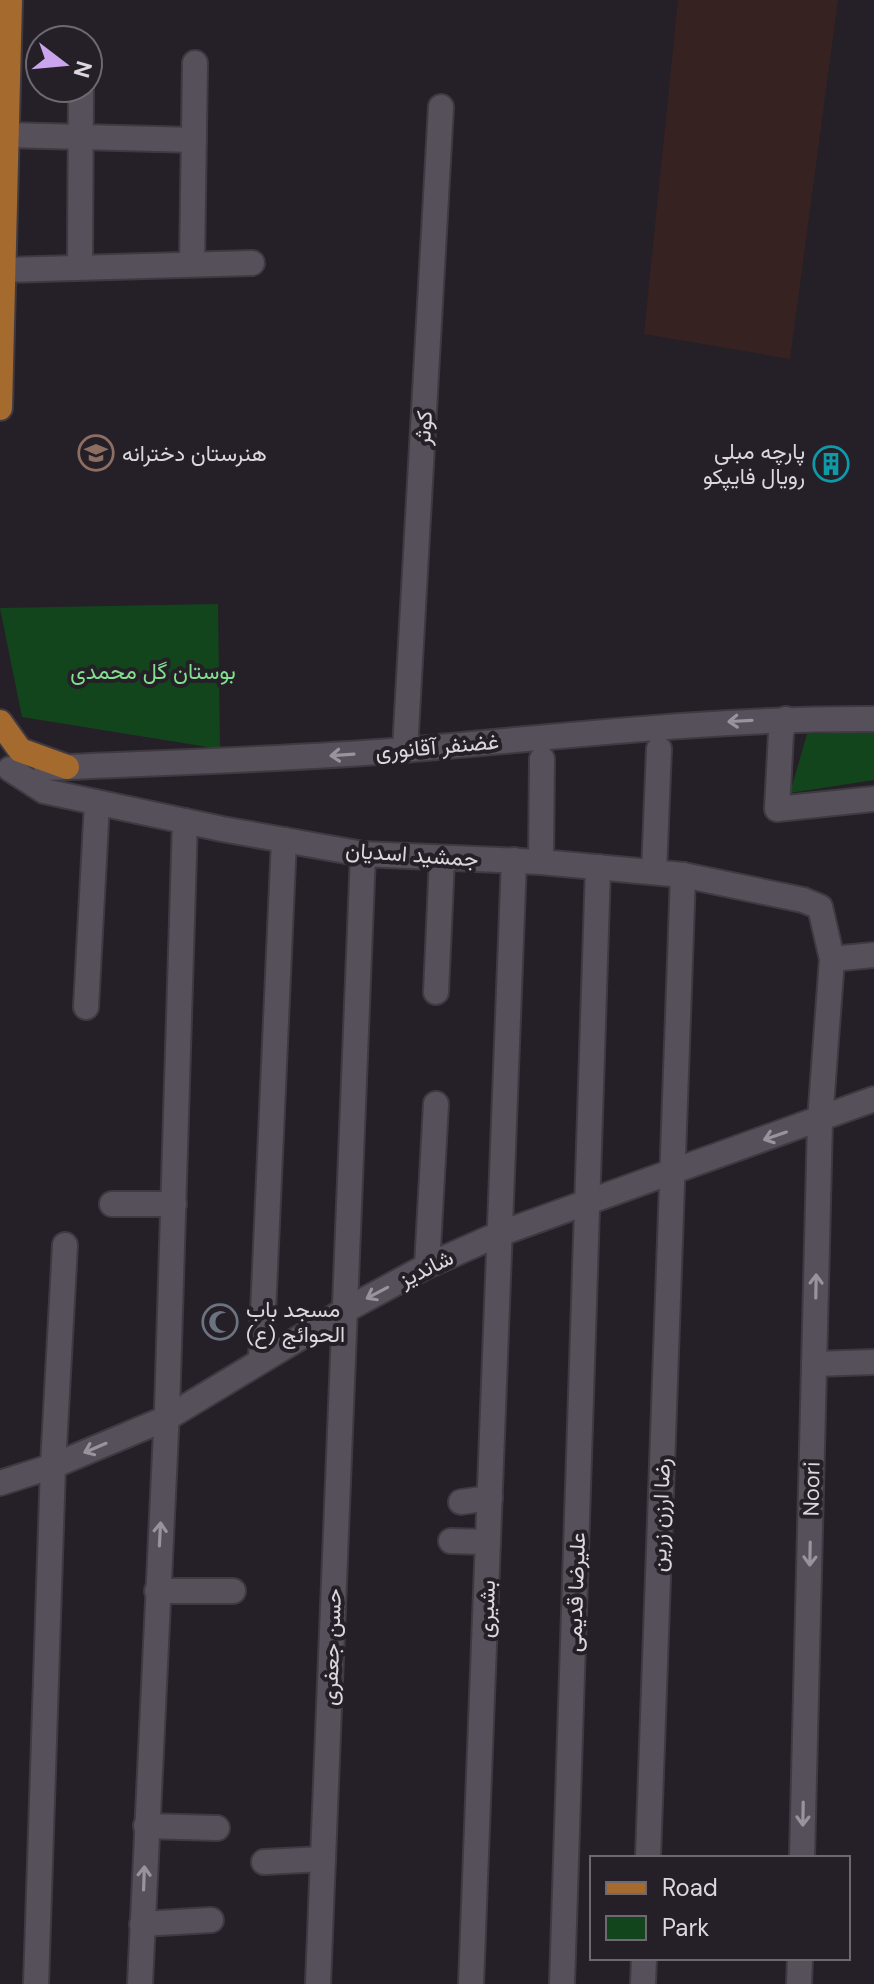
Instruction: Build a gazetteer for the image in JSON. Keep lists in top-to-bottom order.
{
  "streets": {
    "street": [
      "کوثر",
      "غضنفر آقانوری",
      "جمشید اسدیان",
      "شاندیز",
      "Noori",
      "رضا ارزن زرین",
      "علیرضا قدیمی",
      "بشیری",
      "حسن جعفری"
    ]
  },
  "crossings": [
    ["کوثر", "غضنفر آقانوری"],
    ["غضنفر آقانوری", "جمشید اسدیان"],
    ["جمشید اسدیان", "Noori"],
    ["جمشید اسدیان", "رضا ارزن زرین"],
    ["جمشید اسدیان", "علیرضا قدیمی"],
    ["جمشید اسدیان", "بشیری"],
    ["جمشید اسدیان", "حسن جعفری"],
    ["شاندیز", "Noori"],
    ["شاندیز", "رضا ارزن زرین"],
    ["شاندیز", "علیرضا قدیمی"],
    ["شاندیز", "بشیری"],
    ["شاندیز", "حسن جعفری"]
  ],
  "one_way": ["غضنفر آقانوری", "شاندیز"],
  "parks": ["بوستان گل محمدی"],
  "places": {
    "school or university": ["هنرستان دخترانه"],
    "building": ["پارچه مبلی رویال فایپکو"],
    "mosque": ["مسجد باب الحوائج (ع)"]
  },
  "legend": ["Road", "Park"],
  "north": "right"
}
